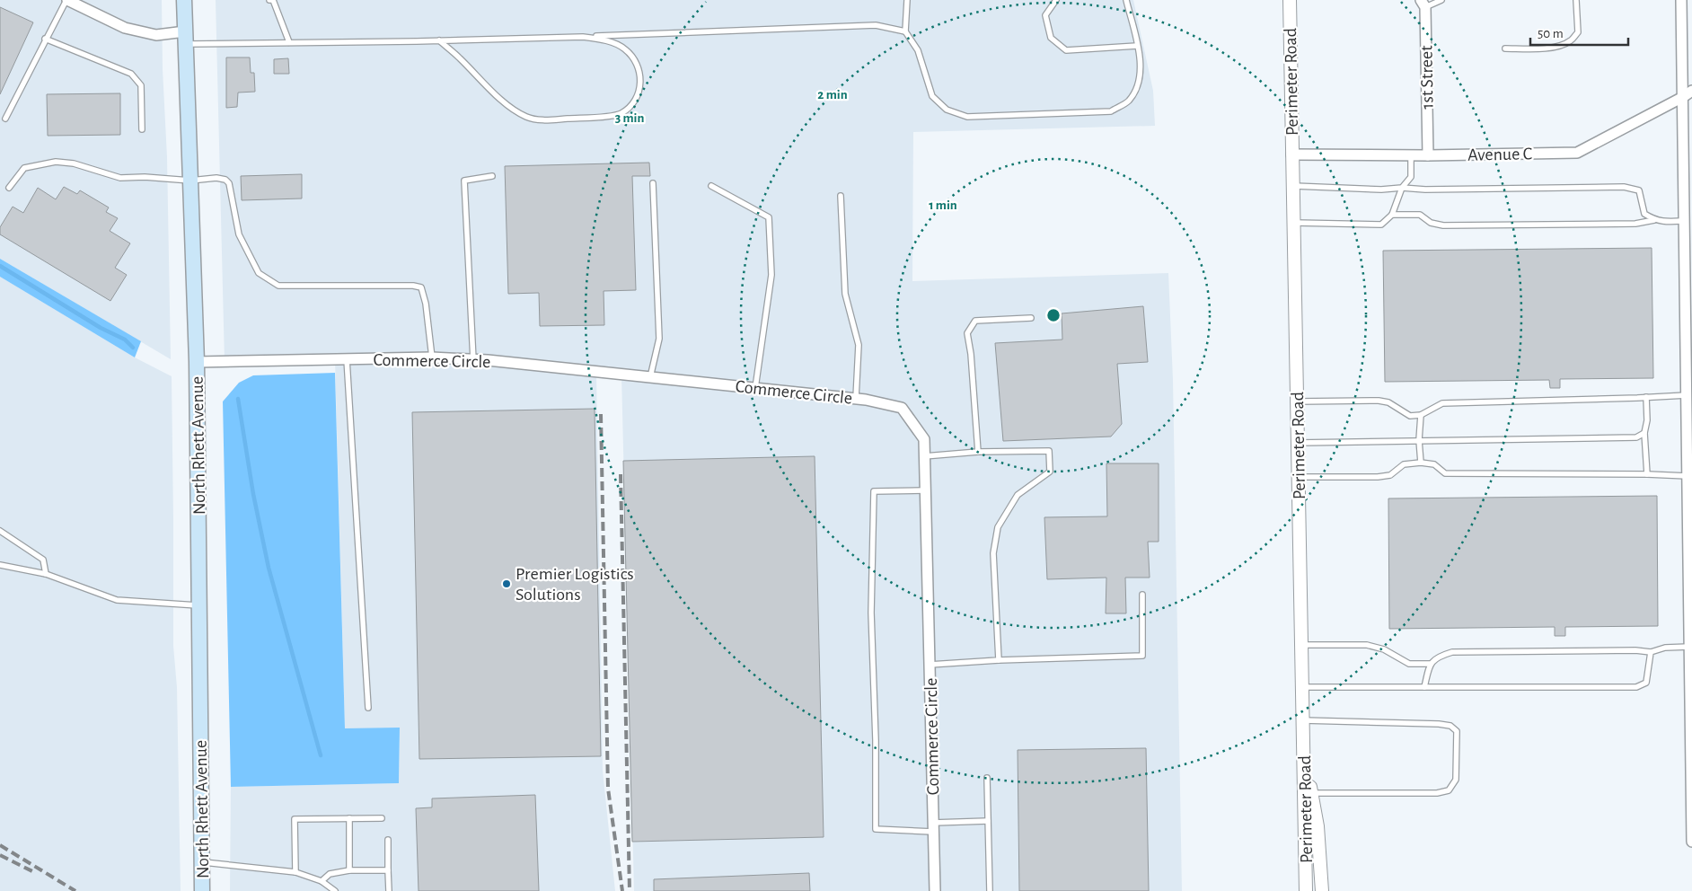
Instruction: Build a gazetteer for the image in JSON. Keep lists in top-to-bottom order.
{
  "streets": {
    "main road": ["North Rhett Avenue"],
    "street": [
      "1st Street",
      "Perimeter Road",
      "Avenue C",
      "Commerce Circle"
    ]
  },
  "crossings": [
    ["1st Street", "Avenue C"],
    ["Perimeter Road", "Avenue C"],
    ["Commerce Circle", "North Rhett Avenue"]
  ],
  "places": ["Premier Logistics Solutions"],
  "scale_bar": "50 m",
  "rings": ["2 min", "3 min", "1 min"]
}
